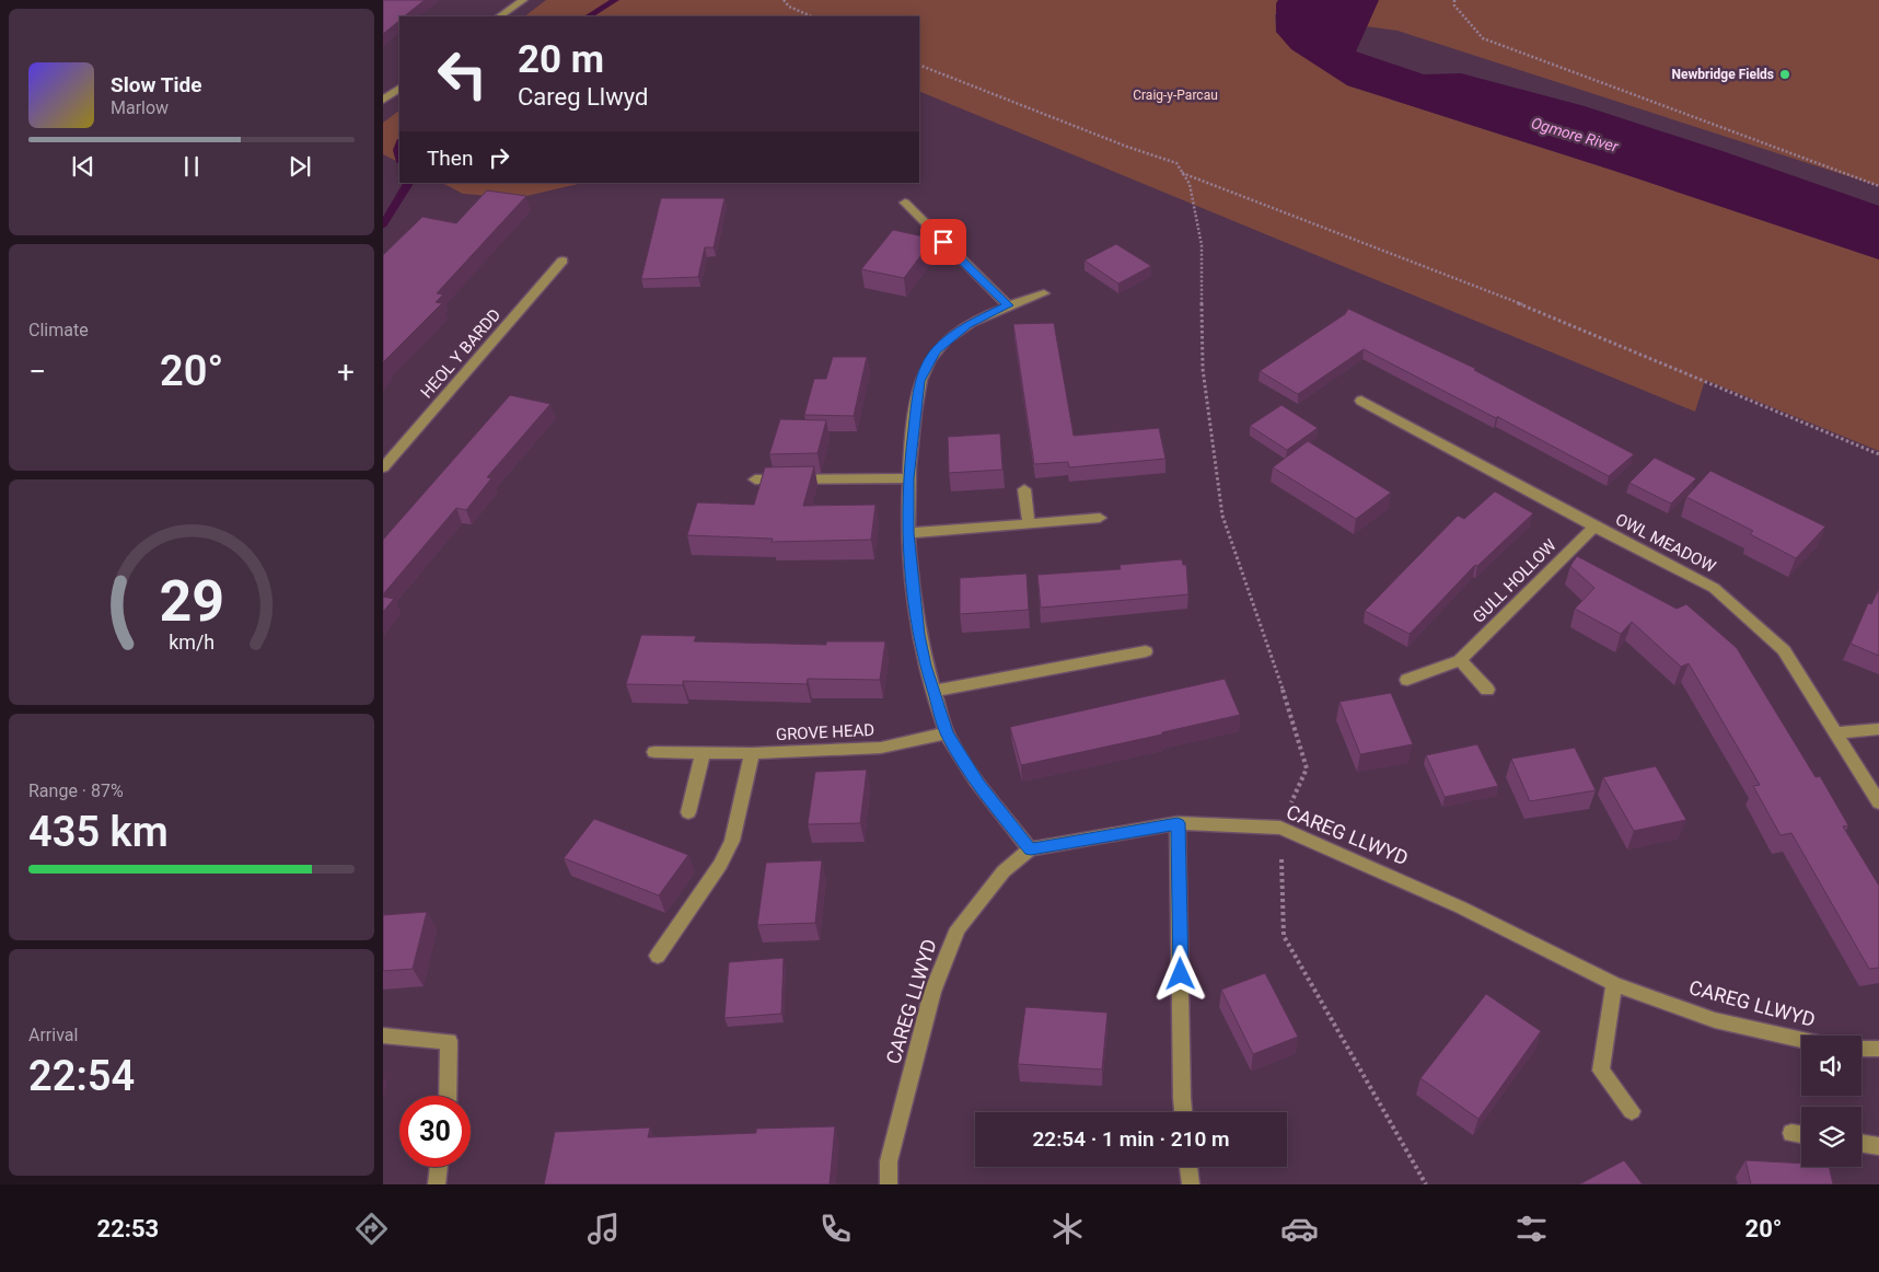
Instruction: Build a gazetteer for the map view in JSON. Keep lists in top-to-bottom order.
{
  "streets": {
    "street": [
      "HEOL Y BARDD",
      "OWL MEADOW",
      "GULL HOLLOW",
      "GROVE HEAD",
      "CAREG LLWYD"
    ]
  },
  "crossings": [
    ["OWL MEADOW", "GULL HOLLOW"]
  ],
  "water": ["Ogmore River"],
  "parks": ["Craig-y-Parcau"],
  "places": ["Newbridge Fields"],
  "page": {
    "turn": ["20 m", "Careg Llwyd"],
    "song": ["Slow Tide", "Marlow"],
    "then": "Then",
    "tile": [
      "Climate",
      ["Range · 87%", "435 km"],
      ["Arrival", "22:54"]
    ],
    "heat": ["−", "20°", "+"],
    "limit": "30",
    "trip": "22:54 · 1 min · 210 m",
    "tabs": ["22:53", "20°"],
    "gauge": ["29", "km/h"]
  }
}
